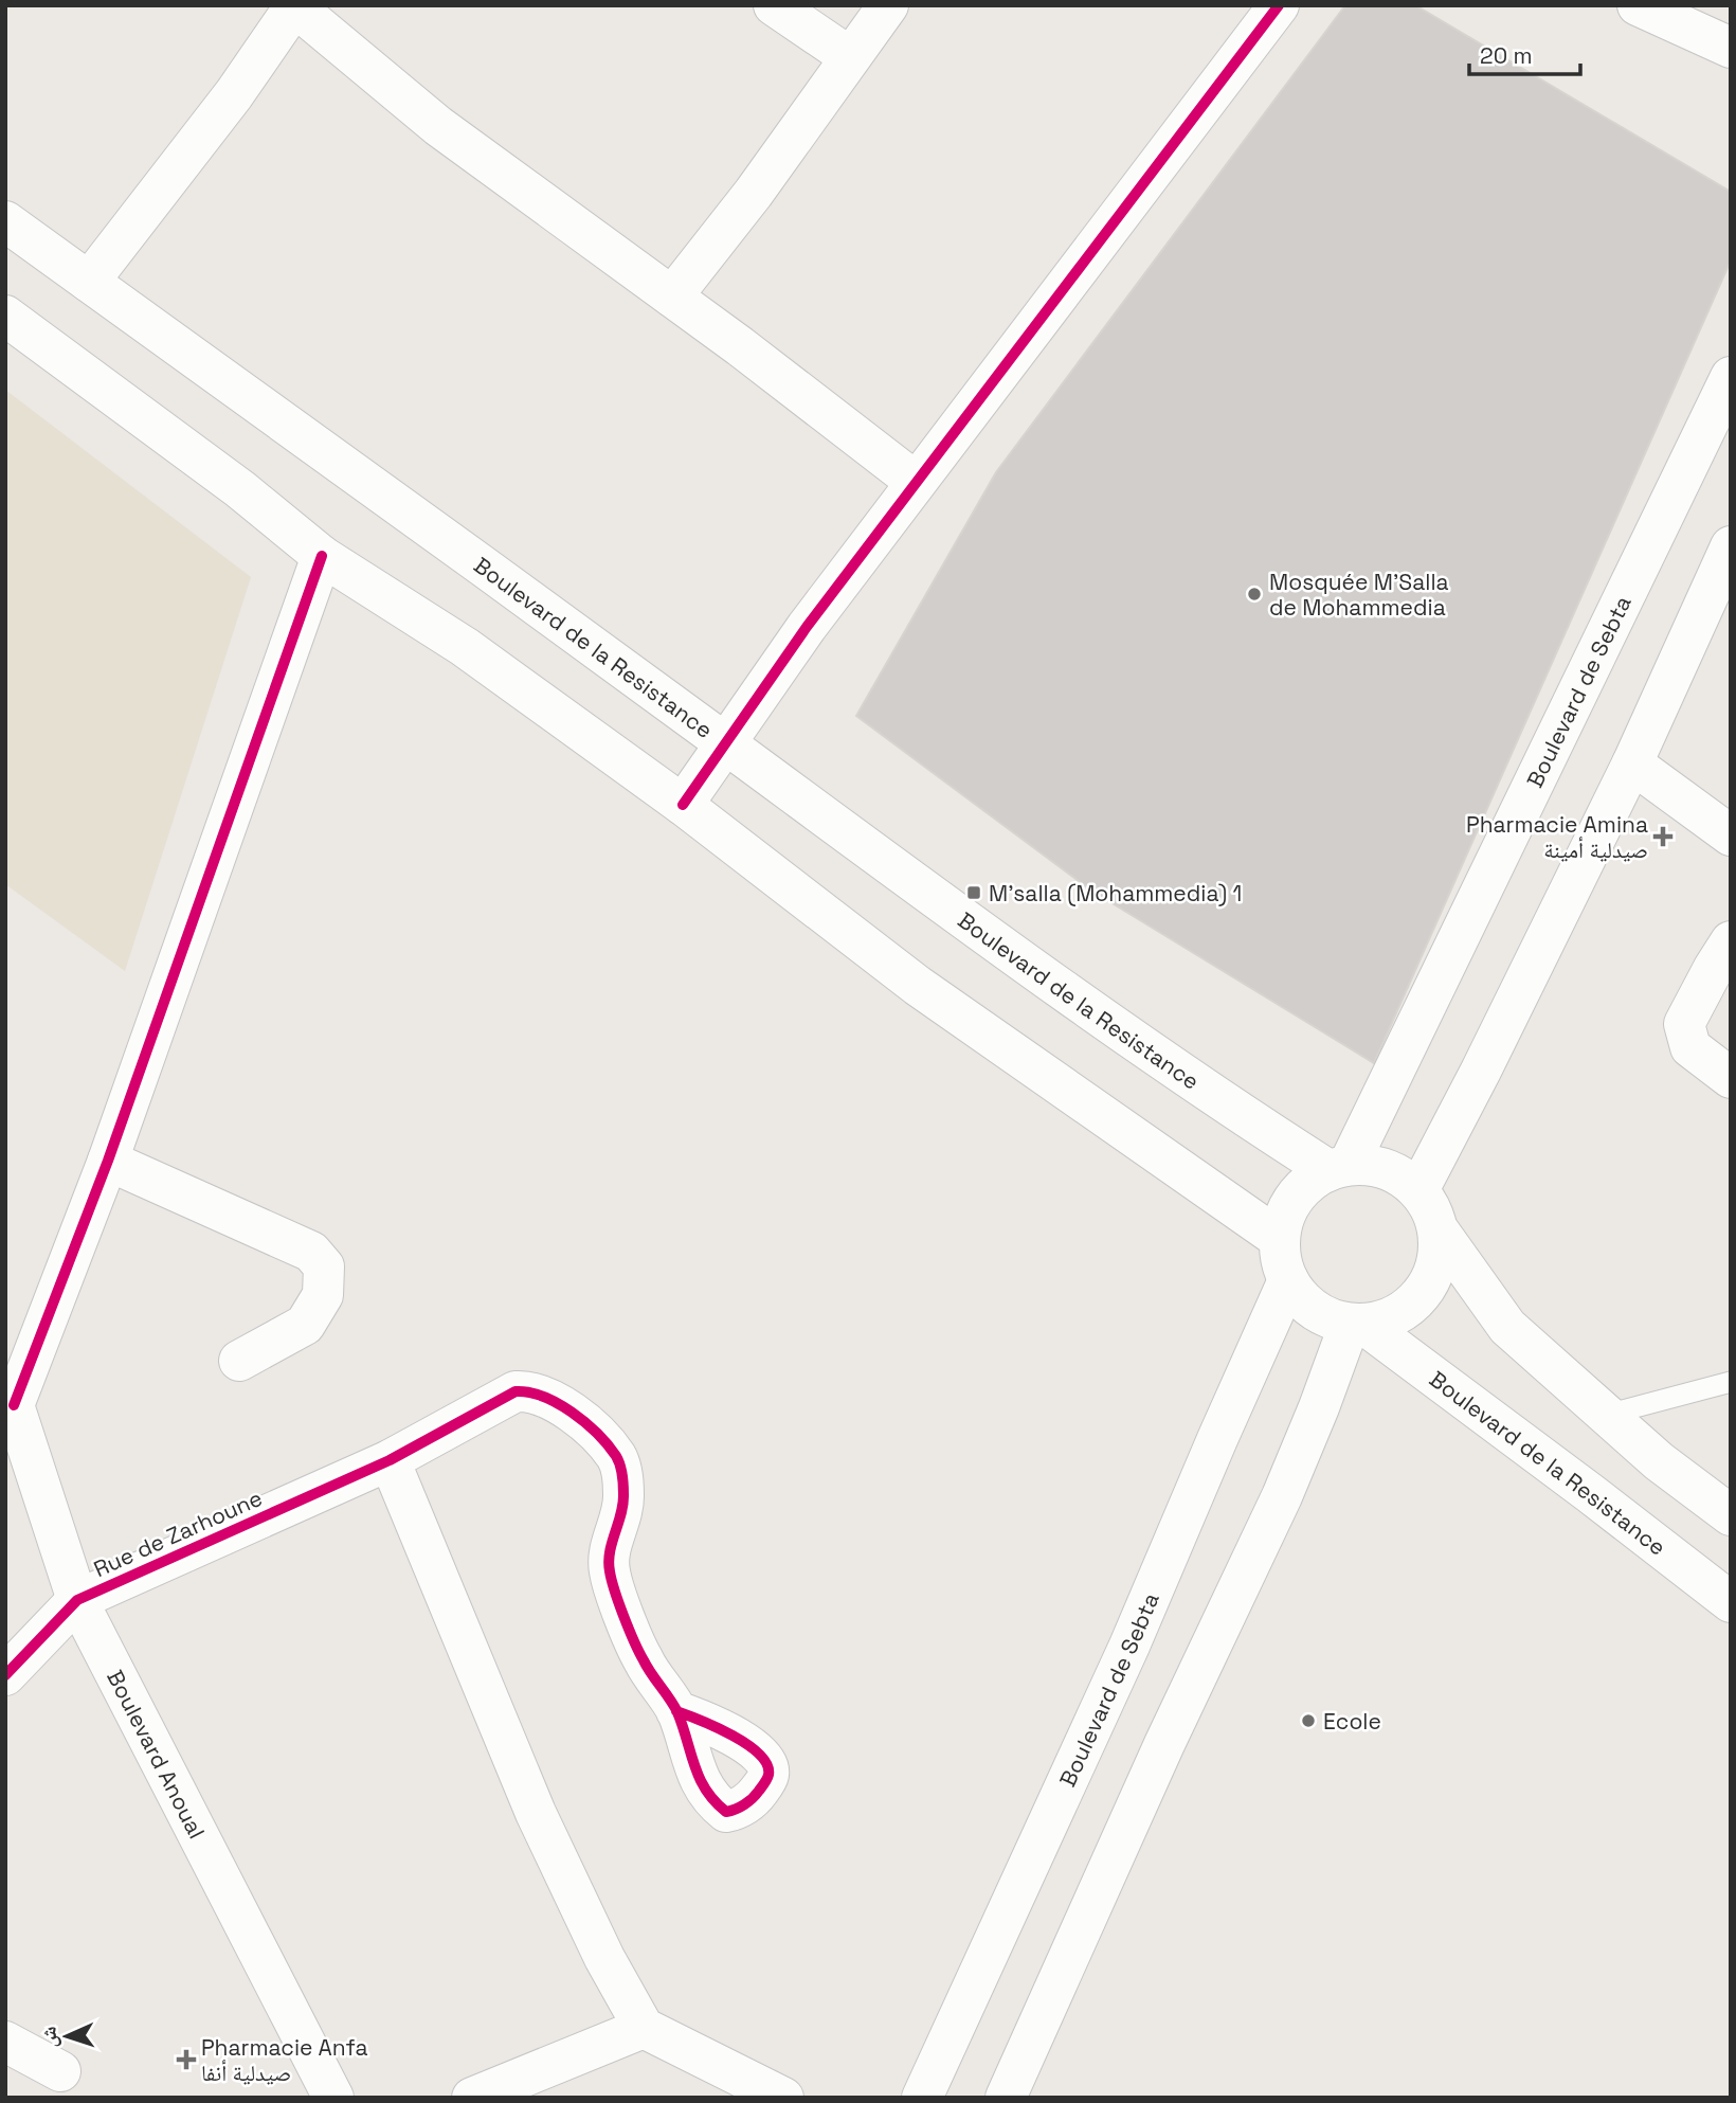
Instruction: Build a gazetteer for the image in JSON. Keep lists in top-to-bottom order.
{
  "streets": {
    "street": [
      "Boulevard de la Resistance",
      "Boulevard de Sebta",
      "Rue de Zarhoune",
      "Boulevard Anoual"
    ]
  },
  "crossings": [
    ["Boulevard de la Resistance", "Boulevard de Sebta"],
    ["Rue de Zarhoune", "Boulevard Anoual"]
  ],
  "places": {
    "other": ["Mosquée M'Salla de Mohammedia", "Ecole"],
    "health": ["Pharmacie Amina صيدلية أمينة", "Pharmacie Anfa صيدلية أنفا"],
    "transit": ["M'salla (Mohammedia) 1"]
  },
  "scale_bar": "20 m",
  "north": "left"
}
